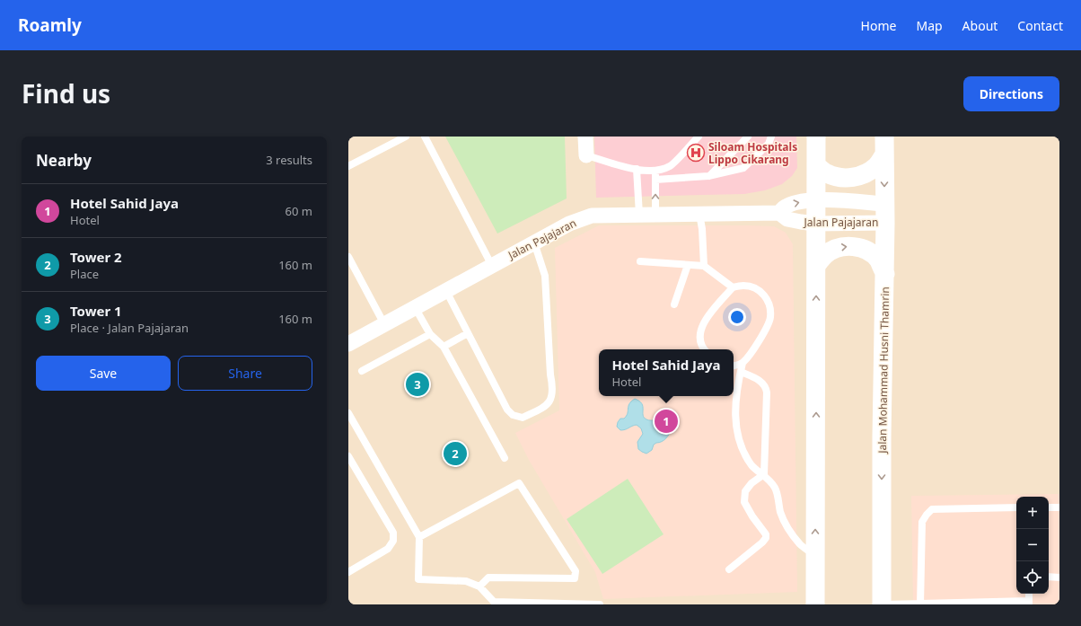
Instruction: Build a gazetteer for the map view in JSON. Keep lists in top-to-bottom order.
{
  "streets": {
    "street": ["Jalan Pajajaran", "Jalan Mohammad Husni Thamrin"]
  },
  "crossings": [
    ["Jalan Pajajaran", "Jalan Mohammad Husni Thamrin"]
  ],
  "places": {
    "hospital": ["Siloam Hospitals Lippo Cikarang"]
  },
  "page": {
    "header": "Roamly",
    "nav": [
      "Home",
      "Map",
      "About",
      "Contact"
    ],
    "title": "Find us",
    "buttons": [
      "Directions",
      ["Save", "Share"]
    ],
    "heading": ["Nearby", "3 results"],
    "list": [
      {
        "mark": "1",
        "name": "Hotel Sahid Jaya",
        "note": "Hotel",
        "value": "60 m"
      },
      {
        "mark": "2",
        "name": "Tower 2",
        "note": "Place",
        "value": "160 m"
      },
      {
        "mark": "3",
        "name": "Tower 1",
        "note": "Place · Jalan Pajajaran",
        "value": "160 m"
      }
    ],
    "popup": ["Hotel Sahid Jaya", "Hotel"],
    "pins": ["3", "1", "2"],
    "map_buttons": ["+", "−"]
  }
}
